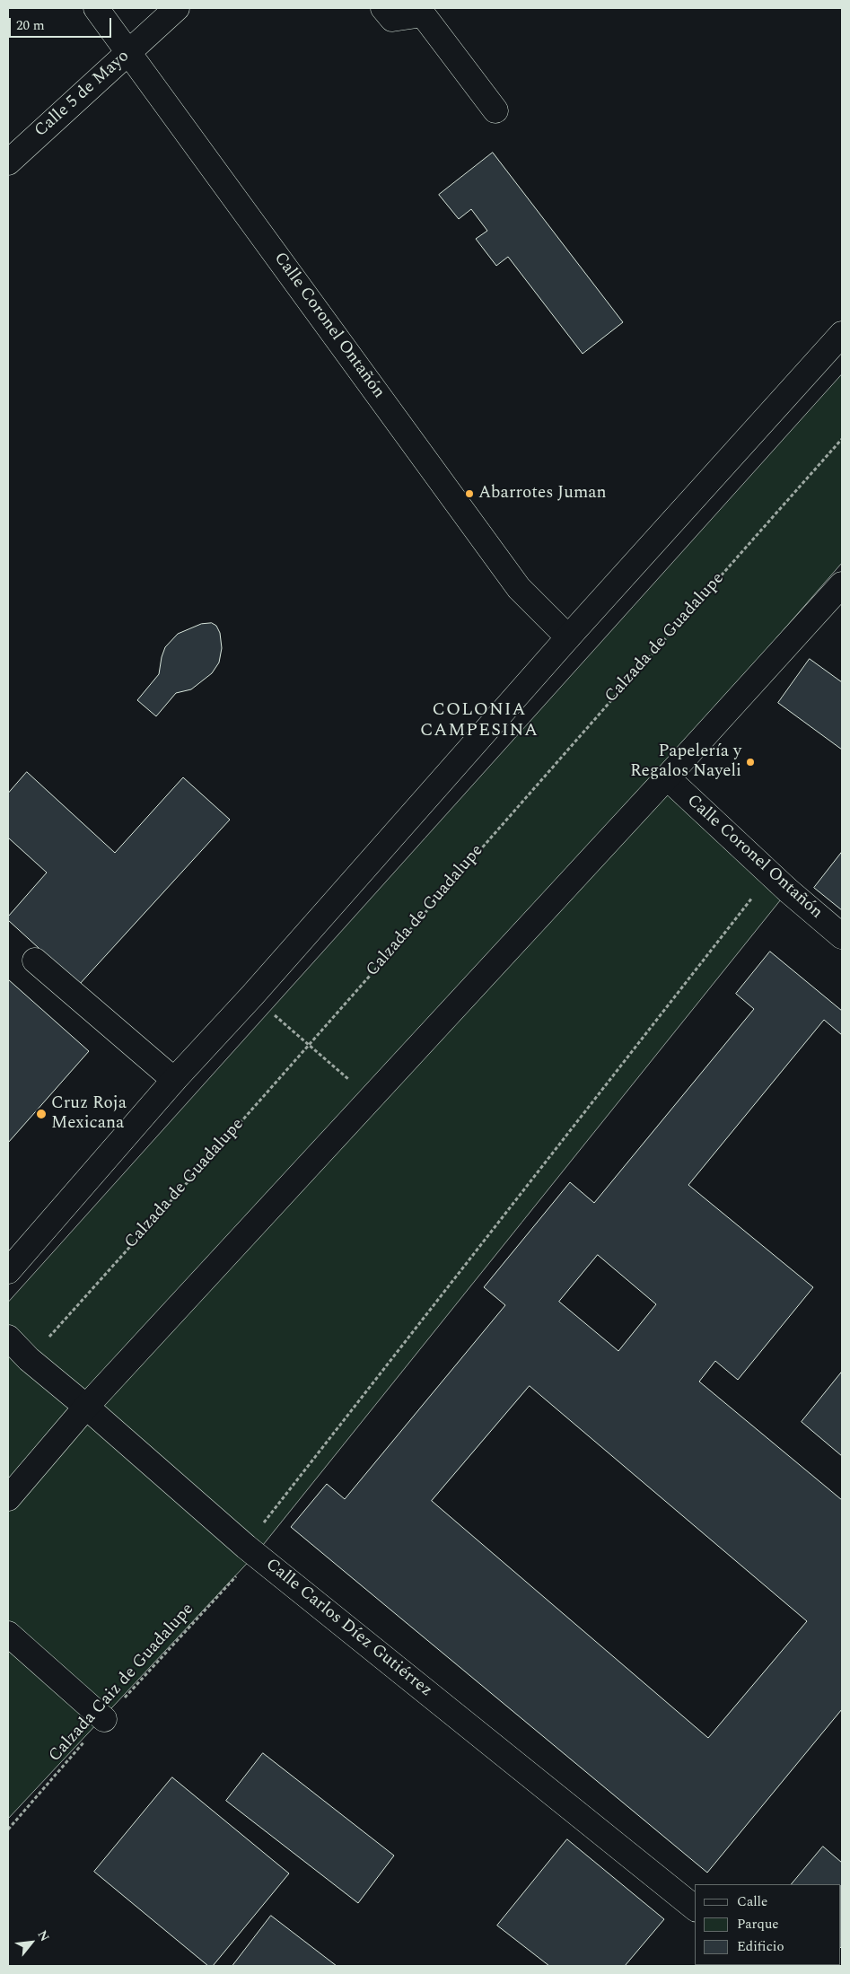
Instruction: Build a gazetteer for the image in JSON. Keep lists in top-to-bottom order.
{
  "streets": {
    "main road": ["Calle 5 de Mayo", "Calle Coronel Ontañón", "Calle Carlos Díez Gutiérrez"],
    "path": ["Calzada de Guadalupe", "Calzada Caiz de Guadalupe"]
  },
  "crossings": [
    ["Calle 5 de Mayo", "Calle Coronel Ontañón"],
    ["Calle Coronel Ontañón", "Calzada Caiz de Guadalupe"],
    ["Calzada de Guadalupe", "Calle Carlos Díez Gutiérrez"],
    ["Calle Carlos Díez Gutiérrez", "Calzada Caiz de Guadalupe"]
  ],
  "districts": ["COLONIA CAMPESINA"],
  "places": ["Abarrotes Juman", "Papelería y Regalos Nayeli", "Cruz Roja Mexicana"],
  "legend": ["Calle", "Parque", "Edificio"],
  "scale_bar": "20 m",
  "north": "top right"
}
